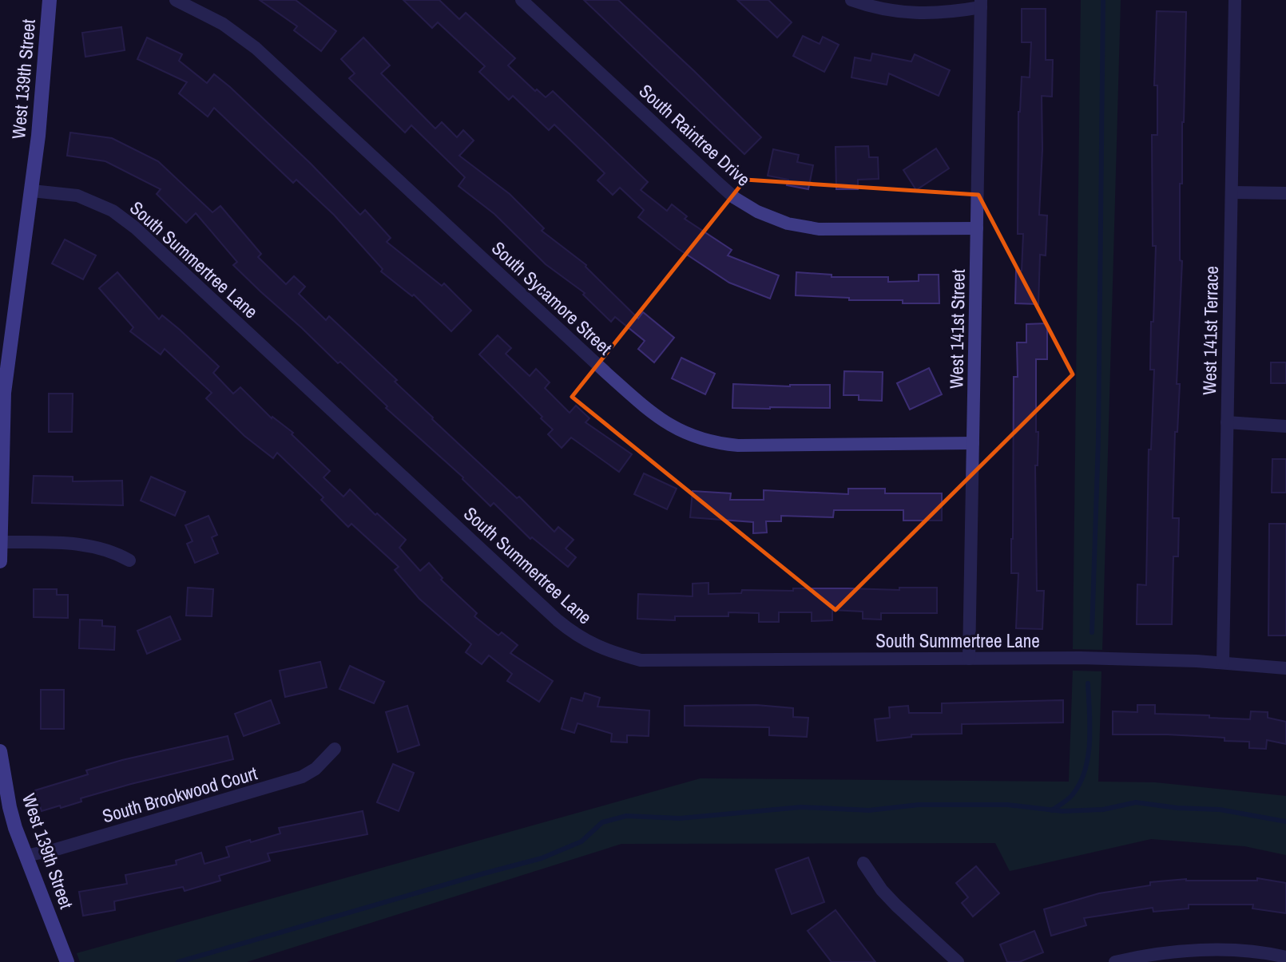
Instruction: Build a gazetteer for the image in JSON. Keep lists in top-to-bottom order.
{
  "streets": {
    "street": [
      "West 139th Street",
      "South Raintree Drive",
      "South Summertree Lane",
      "South Sycamore Street",
      "West 141st Street",
      "West 141st Terrace",
      "South Brookwood Court"
    ]
  },
  "crossings": [
    ["West 139th Street", "South Summertree Lane"],
    ["West 139th Street", "South Brookwood Court"],
    ["South Raintree Drive", "West 141st Street"],
    ["South Summertree Lane", "West 141st Street"],
    ["South Summertree Lane", "West 141st Terrace"],
    ["South Sycamore Street", "West 141st Street"]
  ]
}
